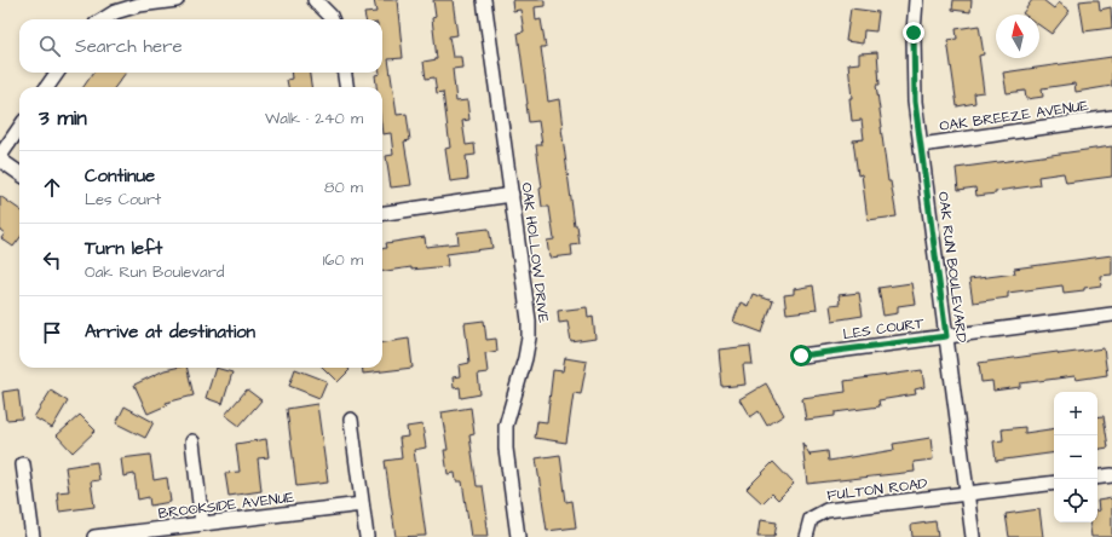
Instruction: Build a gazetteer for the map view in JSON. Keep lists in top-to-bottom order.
{
  "streets": {
    "street": [
      "OAK BREEZE AVENUE",
      "OAK HOLLOW DRIVE",
      "OAK RUN BOULEVARD",
      "LES COURT",
      "FULTON ROAD",
      "BROOKSIDE AVENUE"
    ]
  },
  "crossings": [
    ["OAK BREEZE AVENUE", "OAK RUN BOULEVARD"],
    ["OAK RUN BOULEVARD", "LES COURT"],
    ["OAK RUN BOULEVARD", "FULTON ROAD"]
  ],
  "north": "top",
  "page": {
    "search": "Search here",
    "heading": ["3 min", "Walk · 240 m"],
    "list": [
      ["Continue", "Les Court", "80 m"],
      ["Turn left", "Oak Run Boulevard", "160 m"],
      "Arrive at destination"
    ],
    "map_buttons": ["+", "−"]
  }
}
